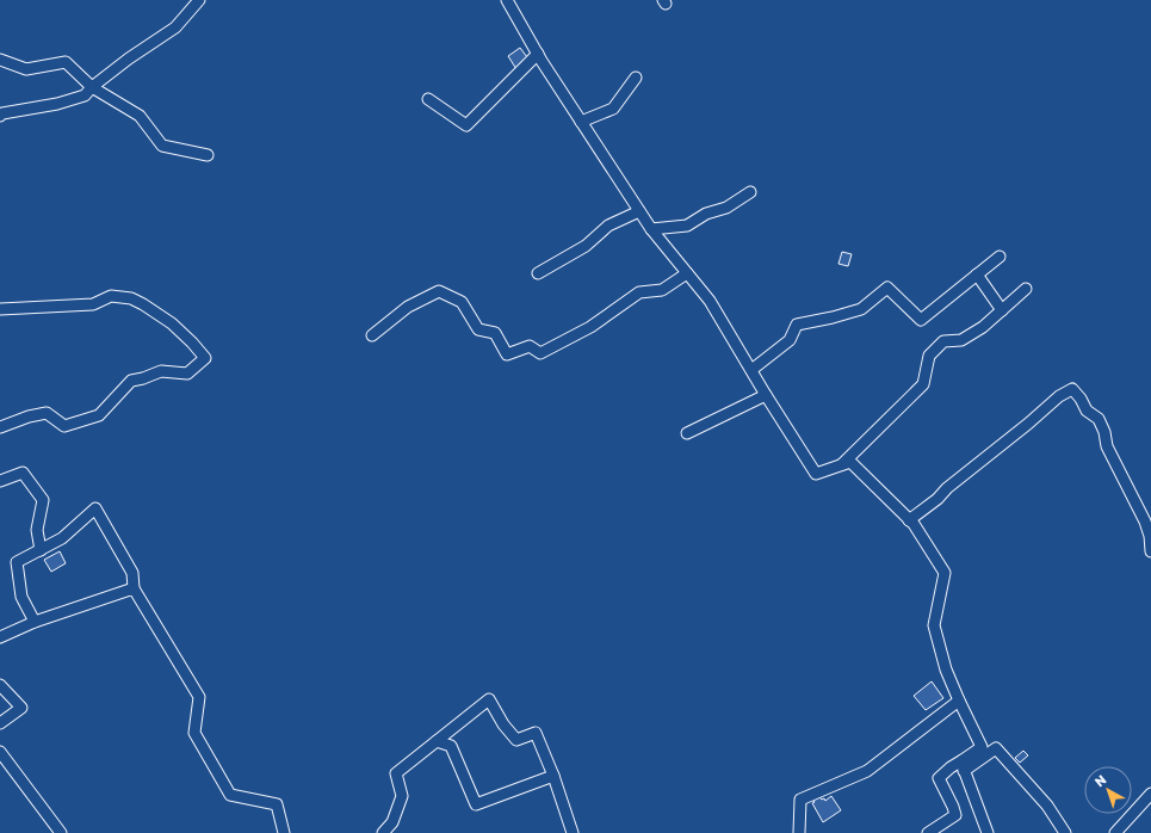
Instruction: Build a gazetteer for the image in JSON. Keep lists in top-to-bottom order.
{
  "north": "top left"
}
